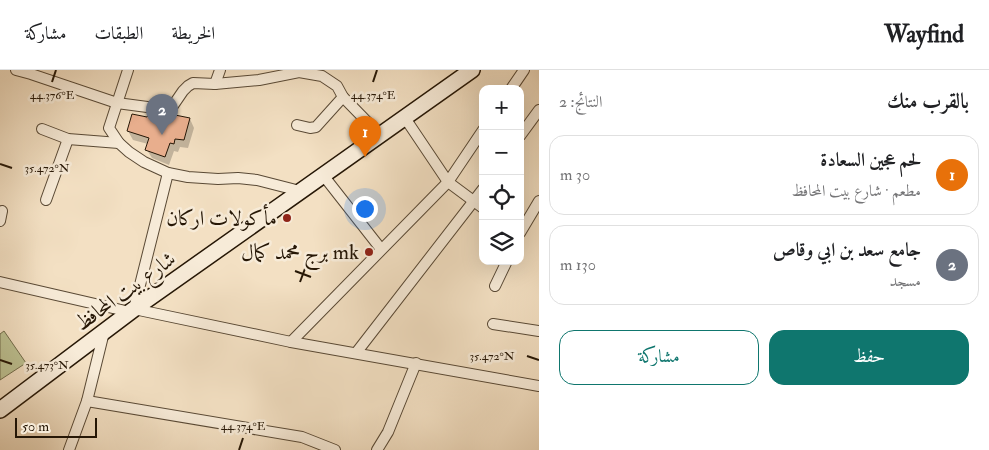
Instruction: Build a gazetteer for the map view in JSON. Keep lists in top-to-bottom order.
{
  "streets": {
    "main road": ["شارع بيت المحافظ"]
  },
  "places": ["مأكولات اركان", "برج محمد كمال mk"],
  "scale_bar": "50 m",
  "page": {
    "header": "Wayfind",
    "nav": ["الخريطة", "الطبقات", "مشاركة"],
    "heading": ["بالقرب منك", "النتائج: 2"],
    "map_buttons": ["+", "−"],
    "pins": ["2", "1"],
    "list": [
      {
        "mark": "1",
        "name": "لحم عجين السعادة",
        "note": "مطعم · شارع بيت المحافظ",
        "value": "30 m"
      },
      {
        "mark": "2",
        "name": "جامع سعد بن ابي وقاص",
        "note": "مسجد",
        "value": "130 m"
      }
    ],
    "buttons": ["حفظ", "مشاركة"],
    "scale": "50 m"
  },
  "coordinates": [
    "44.376°E",
    "44.374°E",
    "35.472°N",
    "35.473°N"
  ]
}
